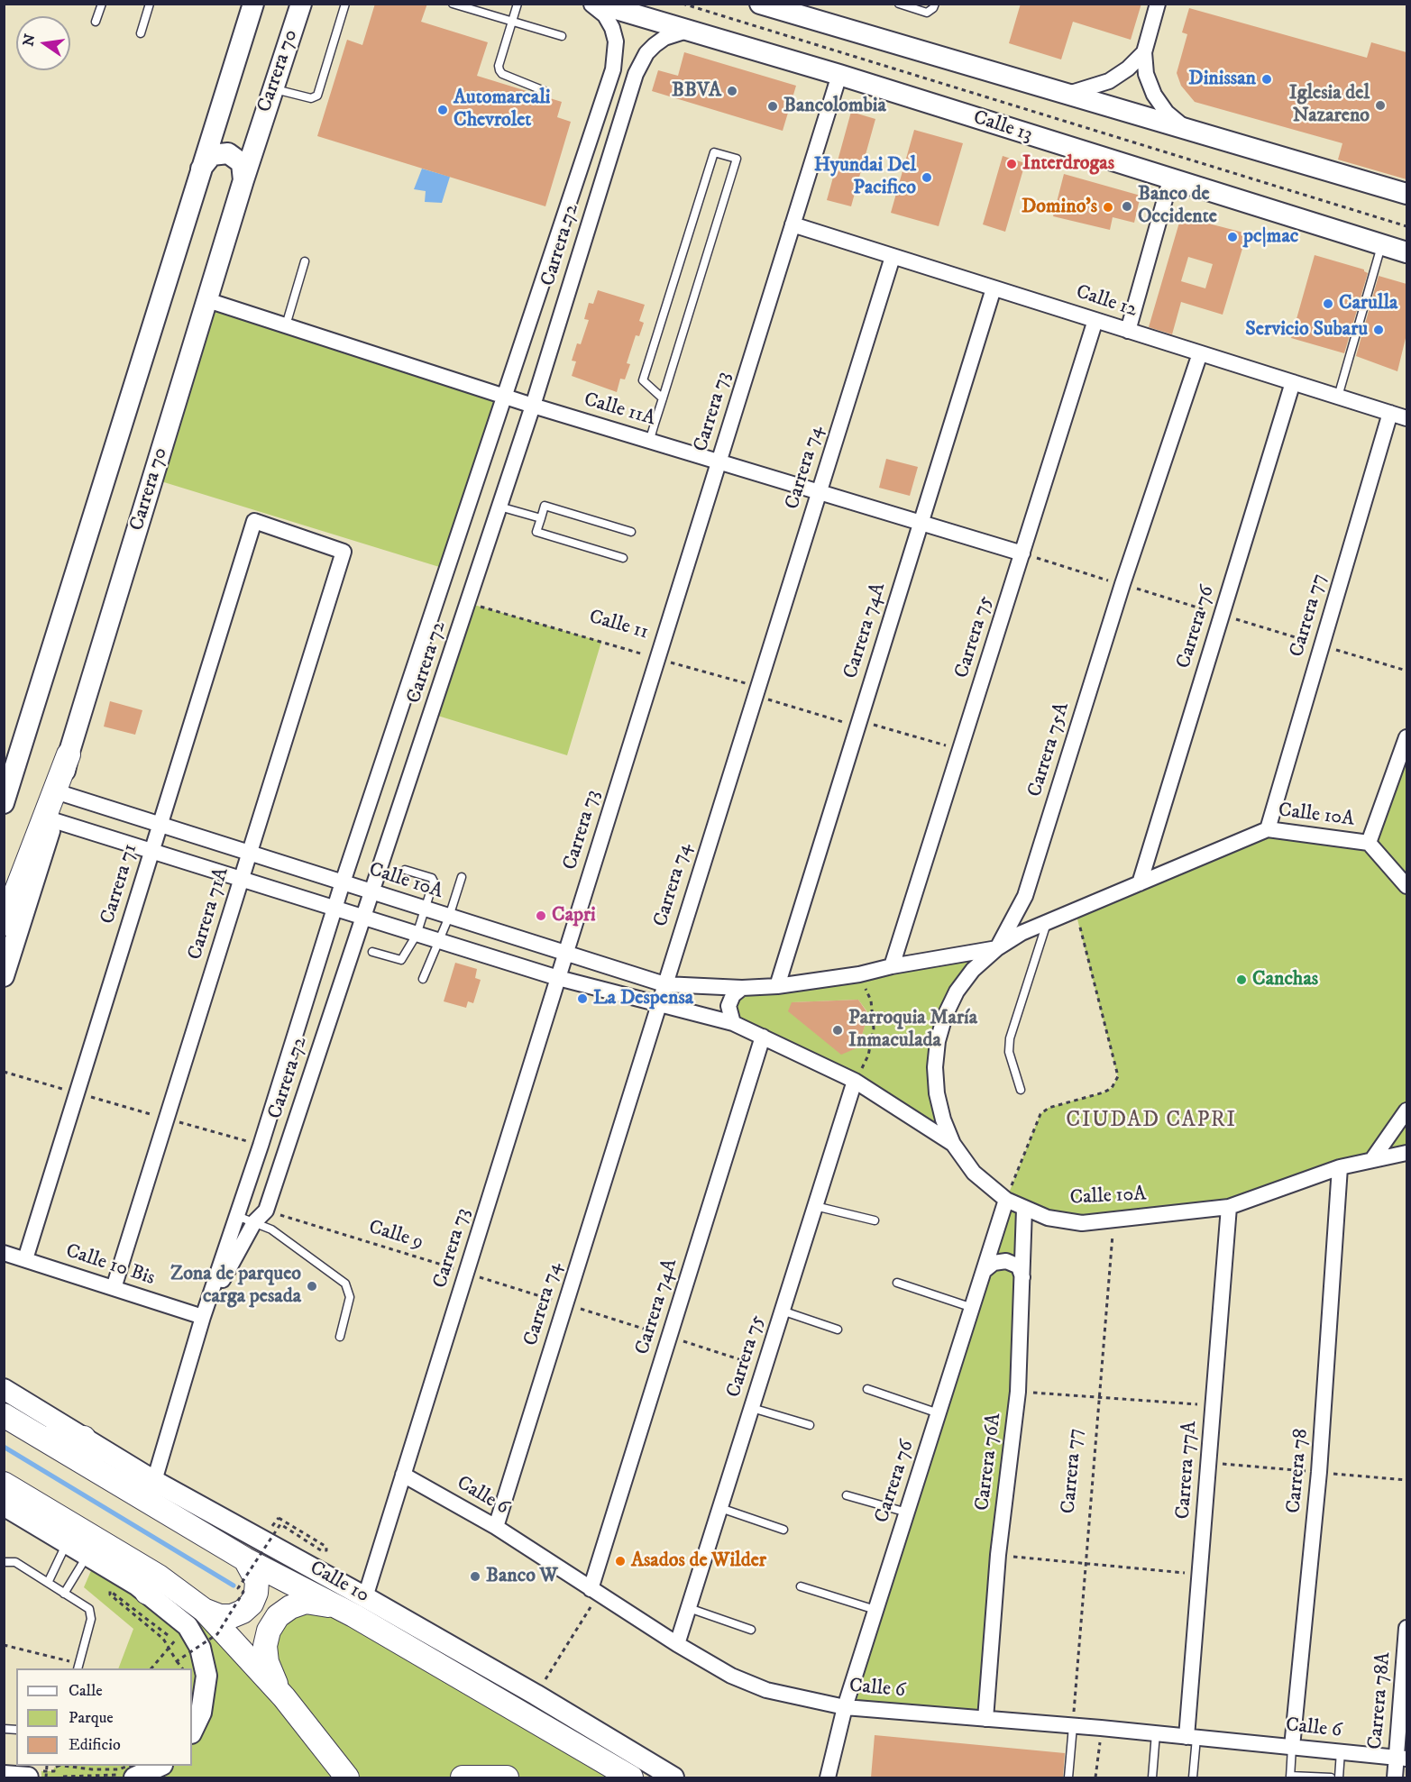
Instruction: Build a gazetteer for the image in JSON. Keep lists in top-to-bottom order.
{
  "streets": {
    "main road": ["Calle 10"],
    "street": [
      "Carrera 70",
      "Calle 13",
      "Carrera 72",
      "Calle 12",
      "Calle 11A",
      "Carrera 73",
      "Carrera 74",
      "Carrera 77",
      "Carrera 76",
      "Carrera 74A",
      "Carrera 75",
      "Carrera 75A",
      "Calle 10A",
      "Carrera 71",
      "Carrera 71A",
      "Calle 10 Bis",
      "Carrera 76A",
      "Carrera 77A",
      "Carrera 78",
      "Calle 6",
      "Carrera 78A"
    ],
    "path": ["Calle 11", "Calle 9"]
  },
  "crossings": [
    ["Carrera 70", "Calle 11A"],
    ["Carrera 70", "Calle 10A"],
    ["Calle 13", "Carrera 72"],
    ["Calle 13", "Carrera 73"],
    ["Carrera 72", "Calle 11A"],
    ["Carrera 72", "Calle 11"],
    ["Carrera 72", "Calle 10A"],
    ["Carrera 72", "Calle 9"],
    ["Carrera 72", "Calle 10 Bis"],
    ["Carrera 72", "Calle 10"],
    ["Calle 12", "Carrera 73"],
    ["Calle 12", "Carrera 74"],
    ["Calle 12", "Carrera 77"],
    ["Calle 12", "Carrera 76"],
    ["Calle 12", "Carrera 74A"],
    ["Calle 12", "Carrera 75"],
    ["Calle 12", "Carrera 75A"],
    ["Calle 11A", "Carrera 73"],
    ["Calle 11A", "Carrera 74"],
    ["Calle 11A", "Carrera 74A"],
    ["Calle 11A", "Carrera 75"],
    ["Carrera 73", "Calle 11"],
    ["Carrera 73", "Calle 10A"],
    ["Carrera 73", "Calle 9"],
    ["Carrera 73", "Calle 6"],
    ["Carrera 73", "Calle 10"],
    ["Carrera 74", "Calle 11"],
    ["Carrera 74", "Calle 10A"],
    ["Carrera 74", "Calle 9"],
    ["Carrera 74", "Calle 6"],
    ["Carrera 77", "Calle 10A"],
    ["Carrera 77", "Calle 6"],
    ["Calle 11", "Carrera 74A"],
    ["Calle 11", "Carrera 75"],
    ["Carrera 76", "Calle 10A"],
    ["Carrera 76", "Calle 6"],
    ["Carrera 74A", "Calle 10A"],
    ["Carrera 74A", "Calle 9"],
    ["Carrera 74A", "Calle 6"],
    ["Carrera 75", "Calle 10A"],
    ["Carrera 75", "Calle 9"],
    ["Carrera 75", "Calle 6"],
    ["Carrera 75A", "Calle 10A"],
    ["Calle 10A", "Carrera 71"],
    ["Calle 10A", "Carrera 71A"],
    ["Calle 10A", "Carrera 76A"],
    ["Calle 10A", "Carrera 77A"],
    ["Calle 10A", "Carrera 78"],
    ["Carrera 71", "Carrera 71A"],
    ["Carrera 71", "Calle 10 Bis"],
    ["Carrera 71A", "Calle 10 Bis"],
    ["Carrera 76A", "Calle 6"],
    ["Carrera 77A", "Calle 6"],
    ["Carrera 78", "Calle 6"],
    ["Calle 6", "Carrera 78A"]
  ],
  "districts": ["CIUDAD CAPRI"],
  "places": [
    "Dinissan",
    "BBVA",
    "Iglesia del Nazareno",
    "Bancolombia",
    "Automarcali Chevrolet",
    "Interdrogas",
    "Hyundai Del Pacifico",
    "Banco de Occidente",
    "Domino's",
    "pc|mac",
    "Carulla",
    "Servicio Subaru",
    "Capri",
    "Canchas",
    "La Despensa",
    "Parroquia María Inmaculada",
    "Zona de parqueo carga pesada",
    "Asados de Wilder",
    "Banco W"
  ],
  "legend": ["Calle", "Parque", "Edificio"],
  "north": "left"
}
